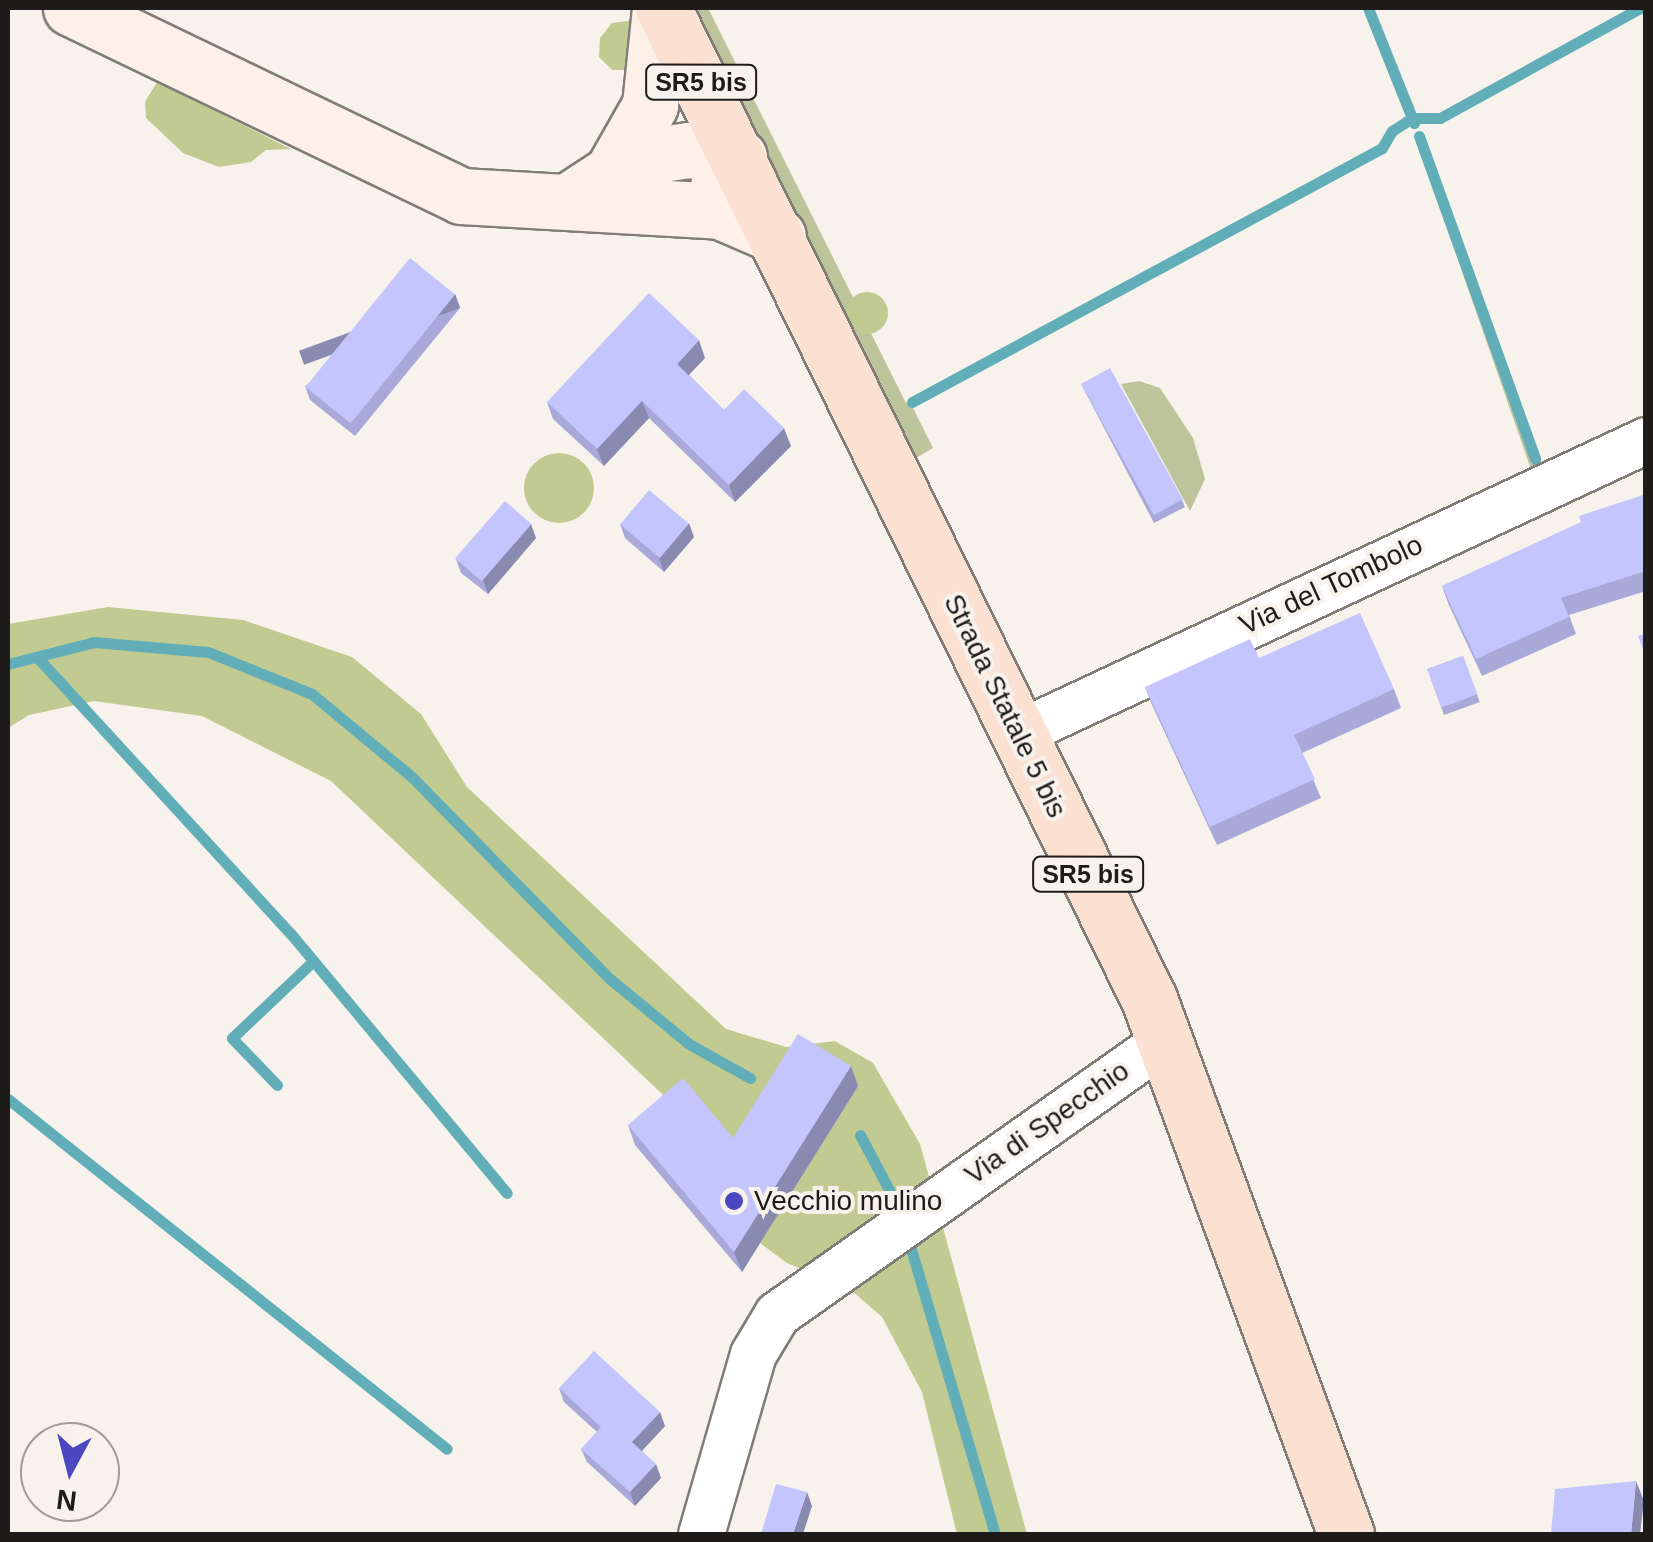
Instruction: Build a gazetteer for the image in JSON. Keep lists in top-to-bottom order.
{
  "streets": {
    "main road": ["SR5 bis", "Strada Statale 5 bis"],
    "street": ["Via del Tombolo", "Via di Specchio"]
  },
  "crossings": [
    ["Via del Tombolo", "Strada Statale 5 bis"],
    ["Strada Statale 5 bis", "Via di Specchio"]
  ],
  "places": ["Vecchio mulino"],
  "north": "bottom"
}
